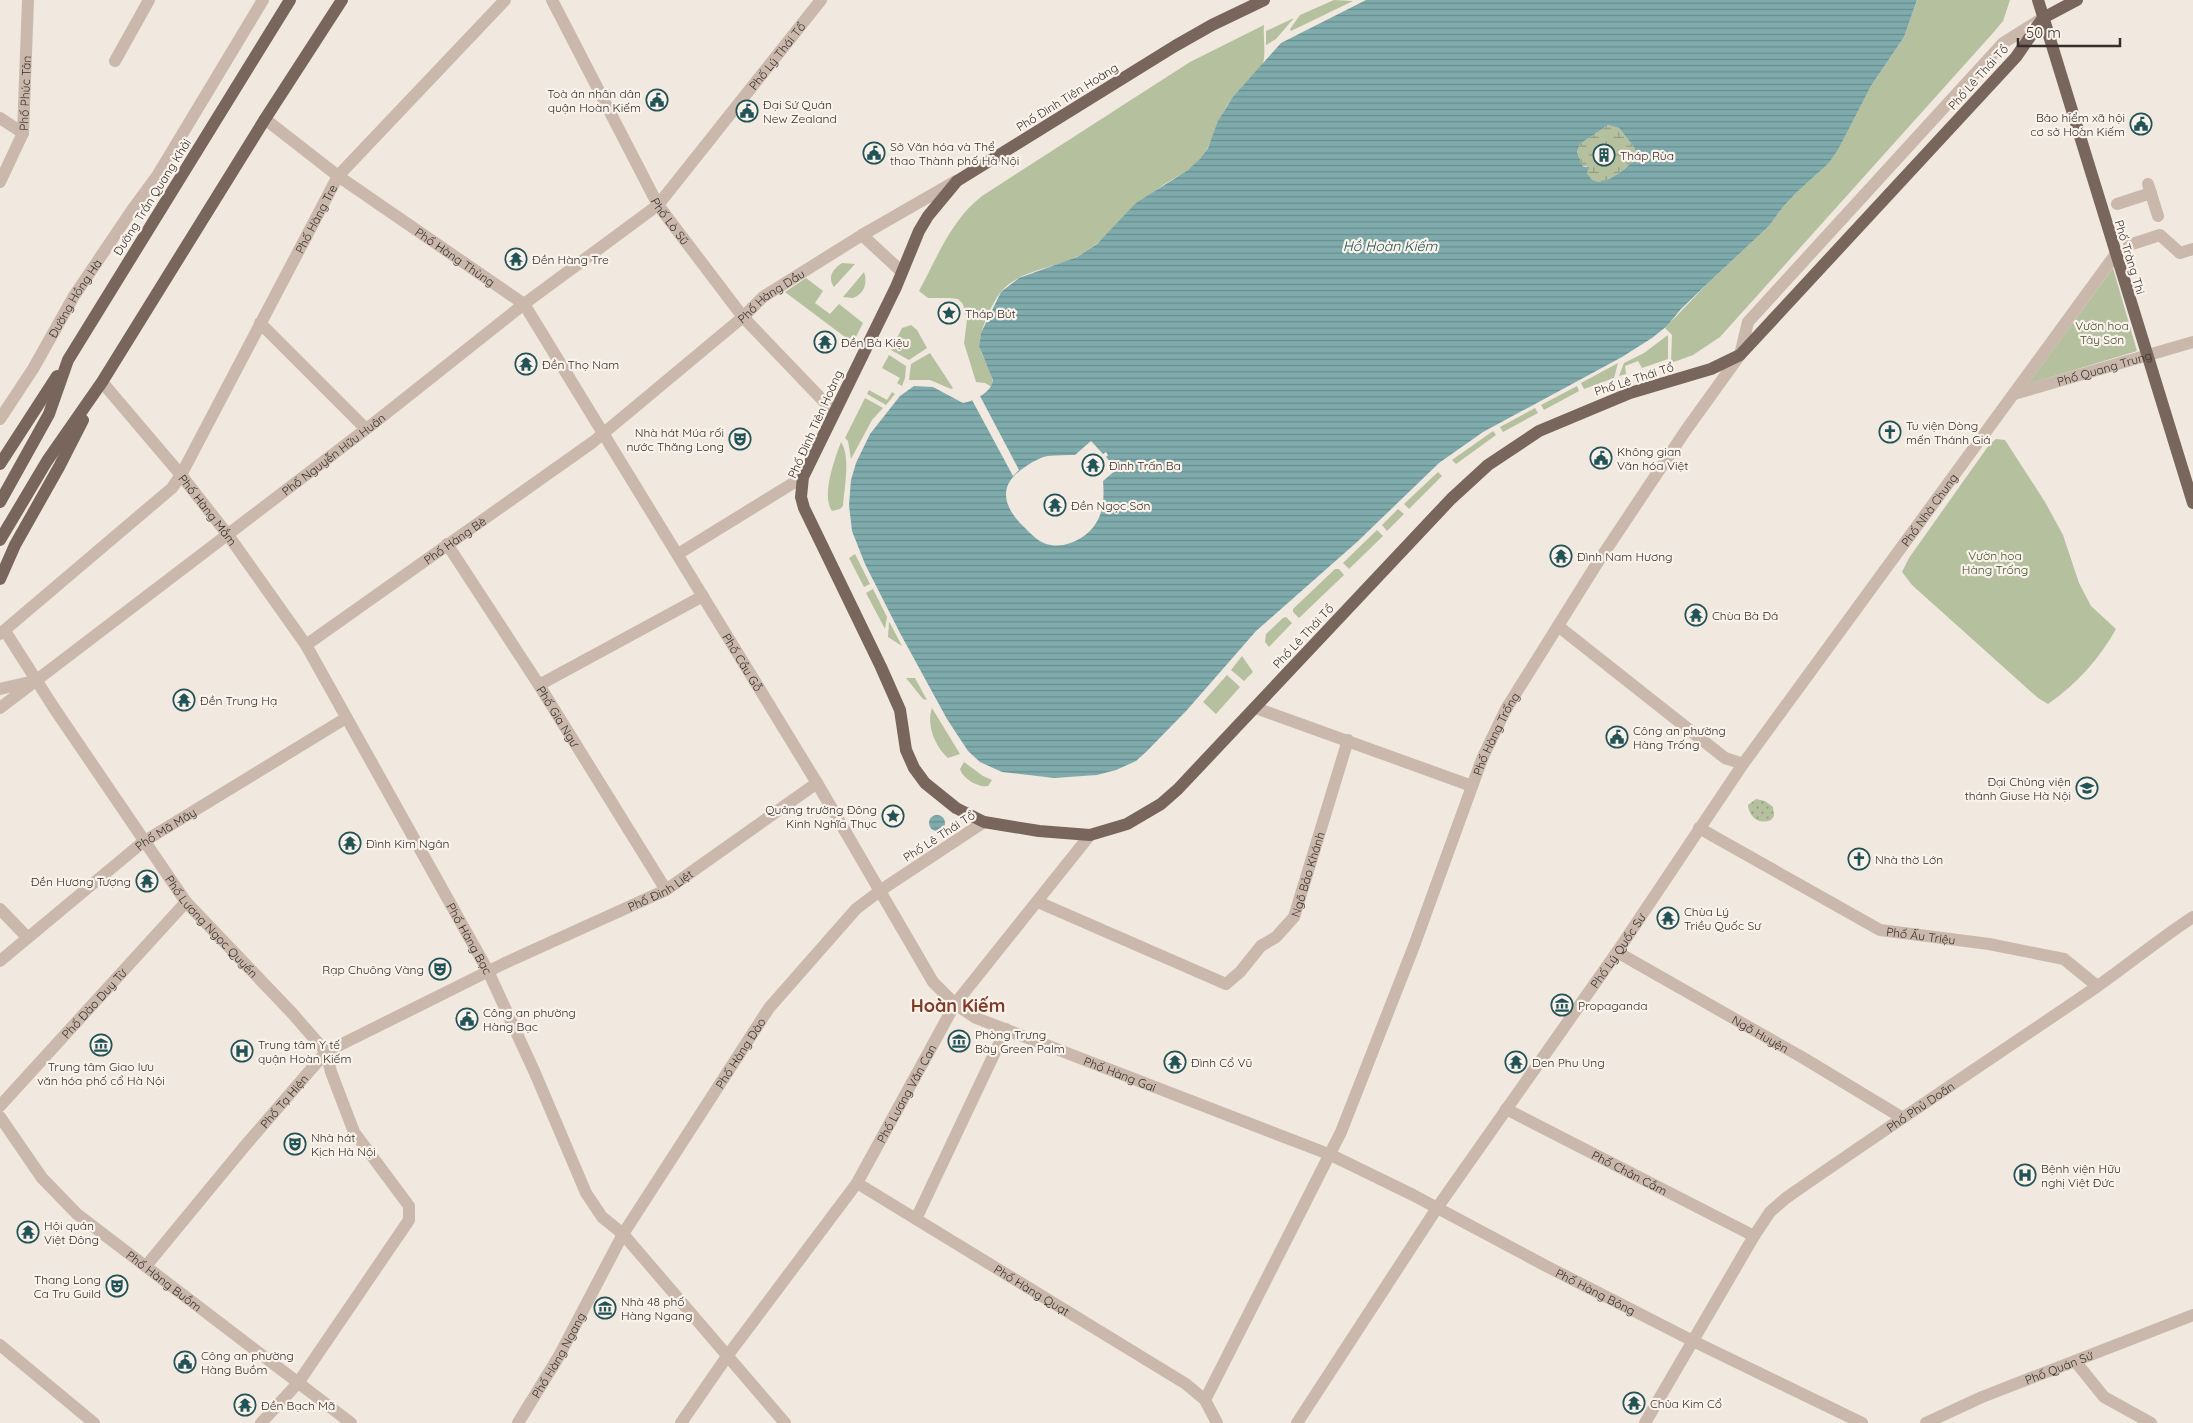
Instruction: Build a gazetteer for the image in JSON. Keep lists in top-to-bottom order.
{
  "streets": {
    "main road": [
      "Phố Lê Thái Tổ",
      "Phố Đinh Tiên Hoàng",
      "Đường Trần Quang Khải",
      "Phố Tràng Thi"
    ],
    "street": [
      "Phố Lý Thái Tổ",
      "Phố Phúc Tân",
      "Phố Hàng Tre",
      "Phố Lò Sũ",
      "Phố Hàng Thùng",
      "Phố Hàng Dầu",
      "Đường Hồng Hà",
      "Phố Quang Trung",
      "Phố Nguyễn Hữu Huân",
      "Phố Nhà Chung",
      "Phố Hàng Mắm",
      "Phố Hàng Bè",
      "Phố Cầu Gỗ",
      "Phố Gia Ngư",
      "Phố Hàng Trống",
      "Phố Mã Mây",
      "Ngõ Bảo Khánh",
      "Phố Đinh Liệt",
      "Phố Lương Ngọc Quyến",
      "Phố Ấu Triệu",
      "Phố Hàng Bạc",
      "Phố Lý Quốc Sư",
      "Phố Đào Duy Từ",
      "Ngõ Huyện",
      "Phố Hàng Đào",
      "Phố Hàng Gai",
      "Phố Lương Văn Can",
      "Phố Tạ Hiện",
      "Phố Phủ Doãn",
      "Phố Chân Cầm",
      "Phố Hàng Buồm",
      "Phố Hàng Quạt",
      "Phố Hàng Bông",
      "Phố Hàng Ngang",
      "Phố Quán Sứ"
    ]
  },
  "crossings": [
    ["Phố Lý Thái Tổ", "Phố Lò Sũ"],
    ["Phố Lý Thái Tổ", "Phố Nguyễn Hữu Huân"],
    ["Phố Lê Thái Tổ", "Phố Đinh Tiên Hoàng"],
    ["Phố Lê Thái Tổ", "Phố Tràng Thi"],
    ["Phố Lê Thái Tổ", "Phố Cầu Gỗ"],
    ["Phố Lê Thái Tổ", "Phố Hàng Trống"],
    ["Phố Lê Thái Tổ", "Phố Hàng Đào"],
    ["Phố Lê Thái Tổ", "Phố Hàng Gai"],
    ["Phố Lê Thái Tổ", "Phố Lương Văn Can"],
    ["Phố Đinh Tiên Hoàng", "Phố Lò Sũ"],
    ["Phố Đinh Tiên Hoàng", "Phố Hàng Dầu"],
    ["Phố Hàng Tre", "Phố Hàng Thùng"],
    ["Phố Hàng Tre", "Phố Hàng Mắm"],
    ["Phố Hàng Tre", "Phố Lương Ngọc Quyến"],
    ["Phố Lò Sũ", "Phố Hàng Dầu"],
    ["Phố Lò Sũ", "Phố Nguyễn Hữu Huân"],
    ["Phố Hàng Thùng", "Phố Hàng Dầu"],
    ["Phố Hàng Thùng", "Phố Nguyễn Hữu Huân"],
    ["Phố Hàng Thùng", "Phố Hàng Bè"],
    ["Phố Hàng Thùng", "Phố Cầu Gỗ"],
    ["Phố Tràng Thi", "Phố Quang Trung"],
    ["Phố Tràng Thi", "Phố Nhà Chung"],
    ["Phố Hàng Dầu", "Phố Hàng Bè"],
    ["Phố Hàng Dầu", "Phố Cầu Gỗ"],
    ["Phố Quang Trung", "Phố Nhà Chung"],
    ["Phố Nguyễn Hữu Huân", "Phố Hàng Mắm"],
    ["Phố Nguyễn Hữu Huân", "Phố Lương Ngọc Quyến"],
    ["Phố Nhà Chung", "Phố Lý Quốc Sư"],
    ["Phố Hàng Mắm", "Phố Hàng Bè"],
    ["Phố Hàng Mắm", "Phố Hàng Bạc"],
    ["Phố Hàng Bè", "Phố Cầu Gỗ"],
    ["Phố Hàng Bè", "Phố Gia Ngư"],
    ["Phố Hàng Bè", "Phố Hàng Bạc"],
    ["Phố Cầu Gỗ", "Phố Đinh Liệt"],
    ["Phố Cầu Gỗ", "Phố Hàng Đào"],
    ["Phố Cầu Gỗ", "Phố Hàng Gai"],
    ["Phố Gia Ngư", "Phố Đinh Liệt"],
    ["Phố Hàng Trống", "Phố Hàng Gai"],
    ["Phố Hàng Trống", "Phố Hàng Quạt"],
    ["Phố Hàng Trống", "Phố Hàng Bông"],
    ["Phố Mã Mây", "Phố Lương Ngọc Quyến"],
    ["Phố Mã Mây", "Phố Hàng Bạc"],
    ["Ngõ Bảo Khánh", "Phố Lương Văn Can"],
    ["Phố Đinh Liệt", "Phố Hàng Bạc"],
    ["Phố Đinh Liệt", "Phố Tạ Hiện"],
    ["Phố Lương Ngọc Quyến", "Phố Đào Duy Từ"],
    ["Phố Lương Ngọc Quyến", "Phố Tạ Hiện"],
    ["Phố Lương Ngọc Quyến", "Phố Hàng Buồm"],
    ["Phố Ấu Triệu", "Phố Lý Quốc Sư"],
    ["Phố Ấu Triệu", "Phố Phủ Doãn"],
    ["Phố Hàng Bạc", "Phố Hàng Đào"],
    ["Phố Hàng Bạc", "Phố Lương Văn Can"],
    ["Phố Hàng Bạc", "Phố Tạ Hiện"],
    ["Phố Hàng Bạc", "Phố Hàng Ngang"],
    ["Phố Lý Quốc Sư", "Ngõ Huyện"],
    ["Phố Lý Quốc Sư", "Phố Chân Cầm"],
    ["Phố Lý Quốc Sư", "Phố Hàng Bông"],
    ["Ngõ Huyện", "Phố Phủ Doãn"],
    ["Phố Hàng Đào", "Phố Hàng Gai"],
    ["Phố Hàng Đào", "Phố Hàng Ngang"],
    ["Phố Hàng Gai", "Phố Lương Văn Can"],
    ["Phố Hàng Gai", "Phố Hàng Bông"],
    ["Phố Lương Văn Can", "Phố Hàng Quạt"],
    ["Phố Tạ Hiện", "Phố Hàng Buồm"],
    ["Phố Phủ Doãn", "Phố Chân Cầm"],
    ["Phố Phủ Doãn", "Phố Hàng Bông"]
  ],
  "districts": ["Hoàn Kiếm"],
  "water": ["Hồ Hoàn Kiếm"],
  "parks": ["Vườn hoa Tây Sơn", "Vườn hoa Hàng Trống"],
  "places": {
    "public building": [
      "Toà án nhân dân quận Hoàn Kiếm",
      "Đại Sứ Quán New Zealand",
      "Bảo hiểm xã hội cơ sở Hoàn Kiếm",
      "Sở Văn hóa và Thể thao Thành phố Hà Nội",
      "Không gian Văn hóa Việt",
      "Công an phường Hàng Trống",
      "Công an phường Hàng Bạc",
      "Công an phường Hàng Buồm"
    ],
    "building": ["Tháp Rùa"],
    "temple": [
      "Đền Hàng Tre",
      "Đền Bà Kiệu",
      "Đền Thọ Nam",
      "Đình Trấn Ba",
      "Đền Ngọc Sơn",
      "Đình Nam Hương",
      "Chùa Bà Đá",
      "Đền Trung Hạ",
      "Đình Kim Ngân",
      "Đền Hương Tượng",
      "Chùa Lý Triều Quốc Sư",
      "Đình Cổ Vũ",
      "Den Phu Ung",
      "Hội quán Việt Đông",
      "Chủa Kim Cổ",
      "Đền Bạch Mã"
    ],
    "place": ["Tháp Bút", "Quảng trường Đông Kinh Nghĩa Thục"],
    "church": ["Tu viện Dòng mến Thánh Giá", "Nhà thờ Lớn"],
    "theatre": [
      "Nhà hát Múa rối nước Thăng Long",
      "Rạp Chuông Vàng",
      "Nhà hát Kịch Hà Nội",
      "Thang Long Ca Tru Guild"
    ],
    "school or university": ["Đại Chủng viện thánh Giuse Hà Nội"],
    "museum": [
      "Propaganda",
      "Phòng Trưng Bày Green Palm",
      "Trung tâm Giao lưu văn hóa phố cổ Hà Nội",
      "Nhà 48 phố Hàng Ngang"
    ],
    "hospital": ["Trung tâm Y tế quận Hoàn Kiếm", "Bệnh viện Hữu nghị Việt Đức"]
  },
  "scale_bar": "50 m"
}
